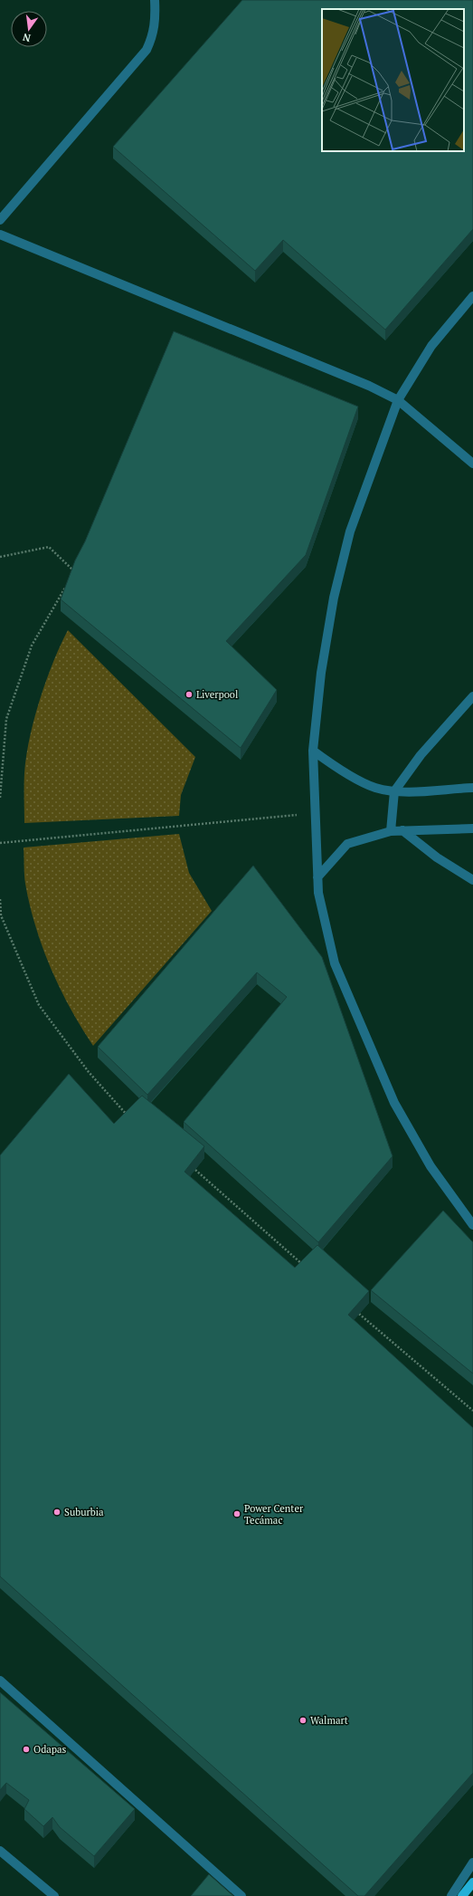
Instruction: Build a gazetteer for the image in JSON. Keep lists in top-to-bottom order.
{
  "places": [
    "Liverpool",
    "Suburbia",
    "Power Center Tecámac",
    "Walmart",
    "Odapas"
  ],
  "north": "bottom"
}
